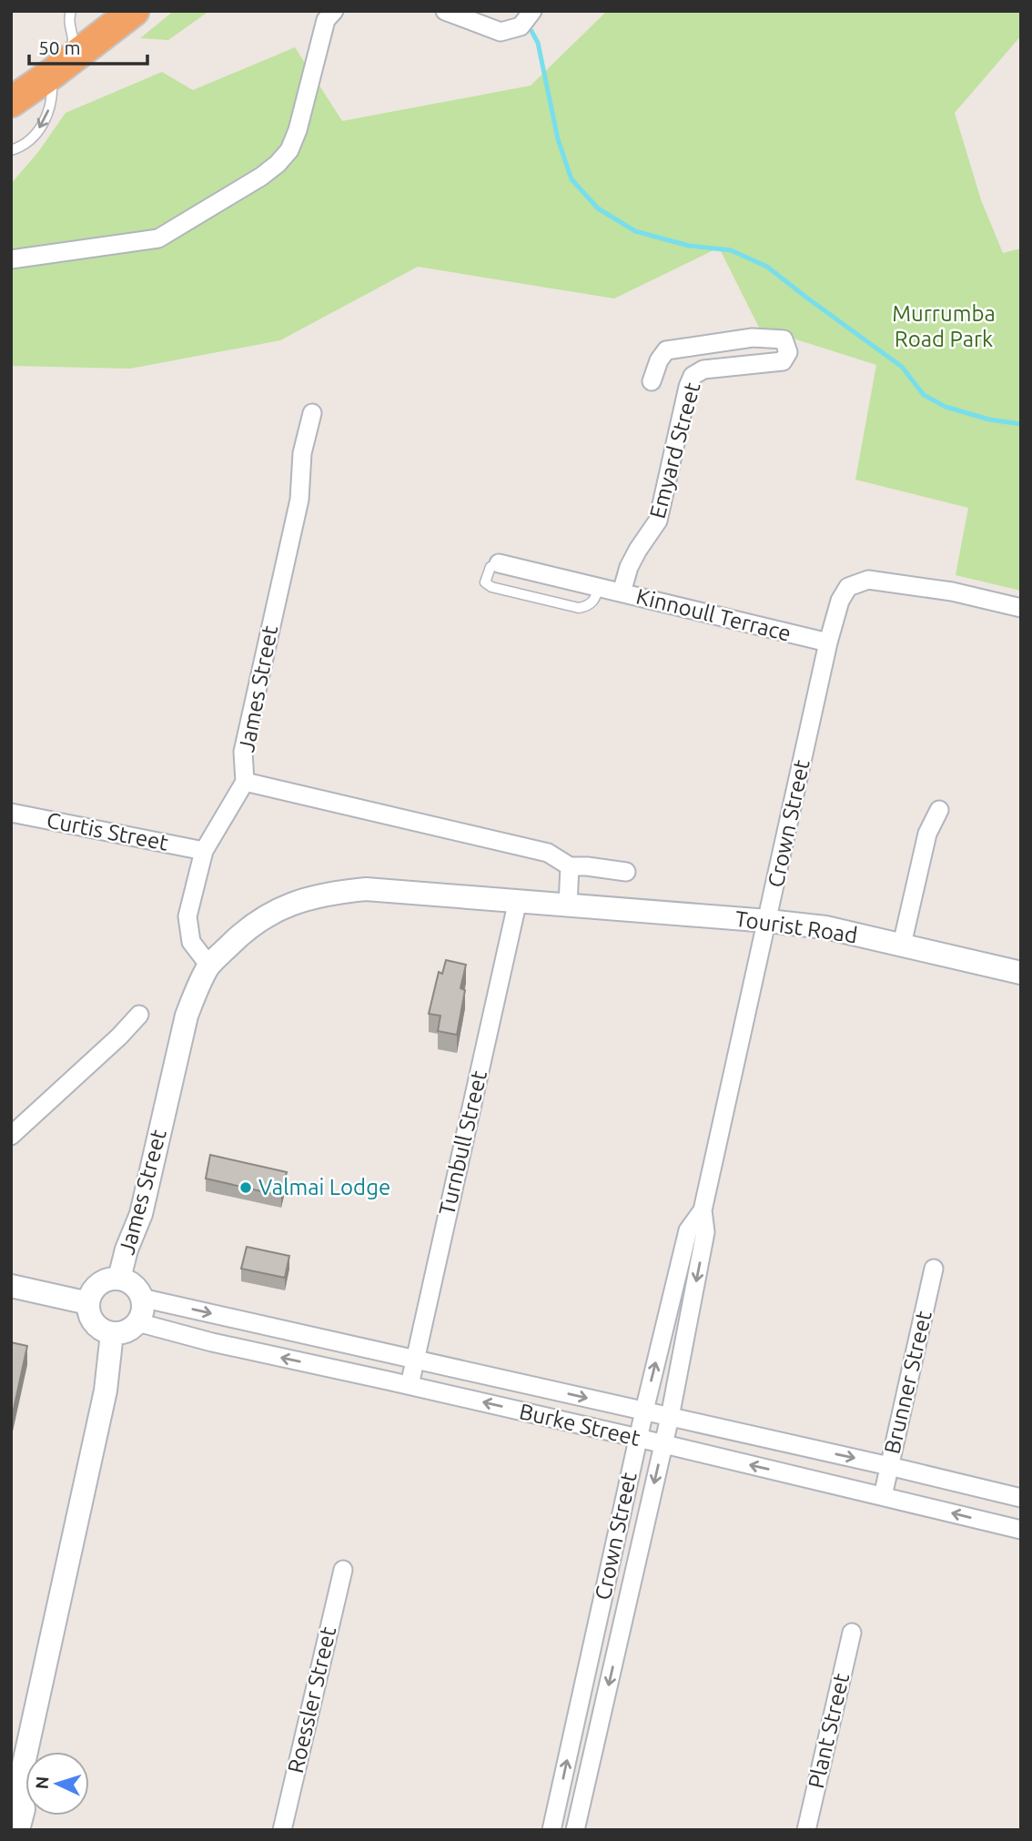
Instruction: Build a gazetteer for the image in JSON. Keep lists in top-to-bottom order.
{
  "streets": {
    "street": [
      "Emyard Street",
      "Kinnoull Terrace",
      "James Street",
      "Crown Street",
      "Curtis Street",
      "Tourist Road",
      "Turnbull Street",
      "Brunner Street",
      "Burke Street",
      "Roessler Street",
      "Plant Street"
    ]
  },
  "crossings": [
    ["Emyard Street", "Kinnoull Terrace"],
    ["Kinnoull Terrace", "Crown Street"],
    ["James Street", "Curtis Street"],
    ["James Street", "Tourist Road"],
    ["James Street", "Burke Street"],
    ["Crown Street", "Tourist Road"],
    ["Crown Street", "Burke Street"],
    ["Tourist Road", "Turnbull Street"],
    ["Turnbull Street", "Burke Street"],
    ["Brunner Street", "Burke Street"]
  ],
  "parks": ["Murrumba Road Park"],
  "places": ["Valmai Lodge"],
  "scale_bar": "50 m",
  "north": "left"
}
